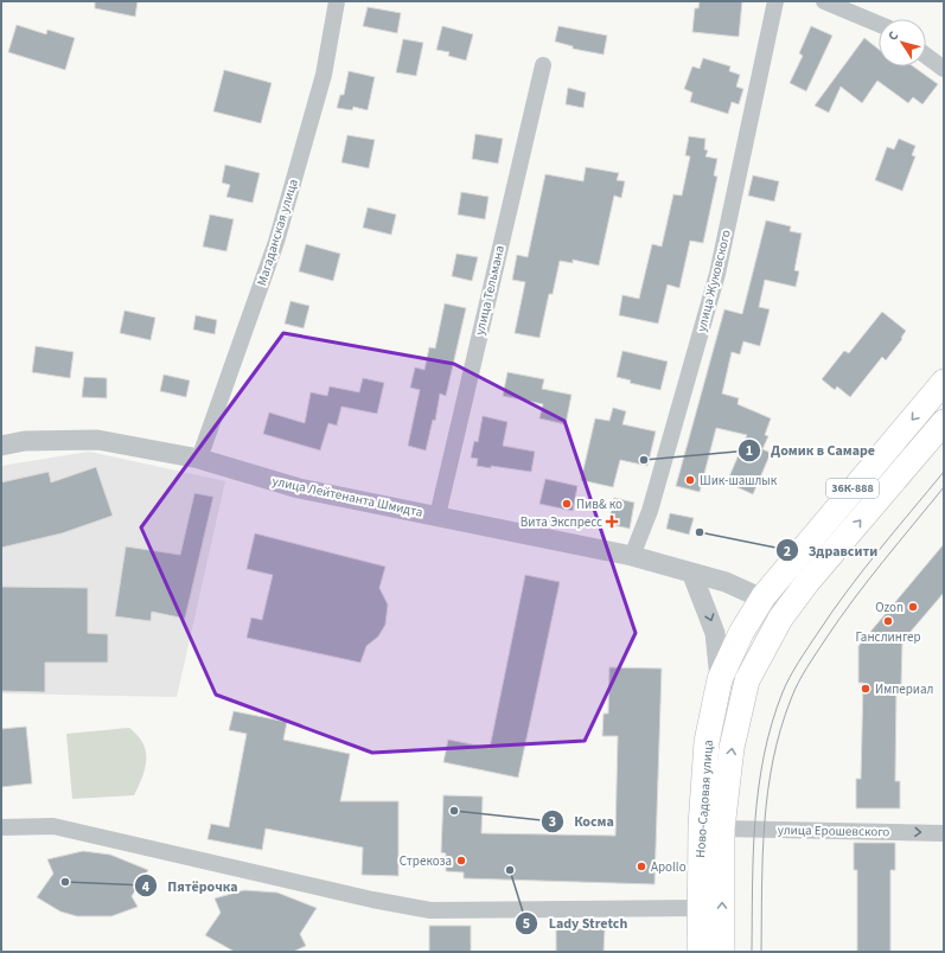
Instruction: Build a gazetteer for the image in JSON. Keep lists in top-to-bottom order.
{
  "streets": {
    "main road": ["36К-888", "Ново-Садовая улица"],
    "street": [
      "Магаданская улица",
      "улица Жуковского",
      "улица Тельмана",
      "улица Лейтенанта Шмидта",
      "улица Ерошевского"
    ]
  },
  "crossings": [
    ["Магаданская улица", "улица Лейтенанта Шмидта"],
    ["улица Жуковского", "улица Лейтенанта Шмидта"],
    ["улица Тельмана", "улица Лейтенанта Шмидта"],
    ["улица Лейтенанта Шмидта", "Ново-Садовая улица"],
    ["Ново-Садовая улица", "улица Ерошевского"]
  ],
  "one_way": ["улица Ерошевского"],
  "places": {
    "other": [
      "Домик в Самаре",
      "Шик-шашлык",
      "Пив& ко",
      "Здравсити",
      "Ozon",
      "Ганслингер",
      "Империал",
      "Косма",
      "Стрекоза",
      "Apollo",
      "Lady Stretch",
      "Пятёрочка"
    ],
    "health": ["Вита Экспресс"]
  },
  "north": "top left"
}
